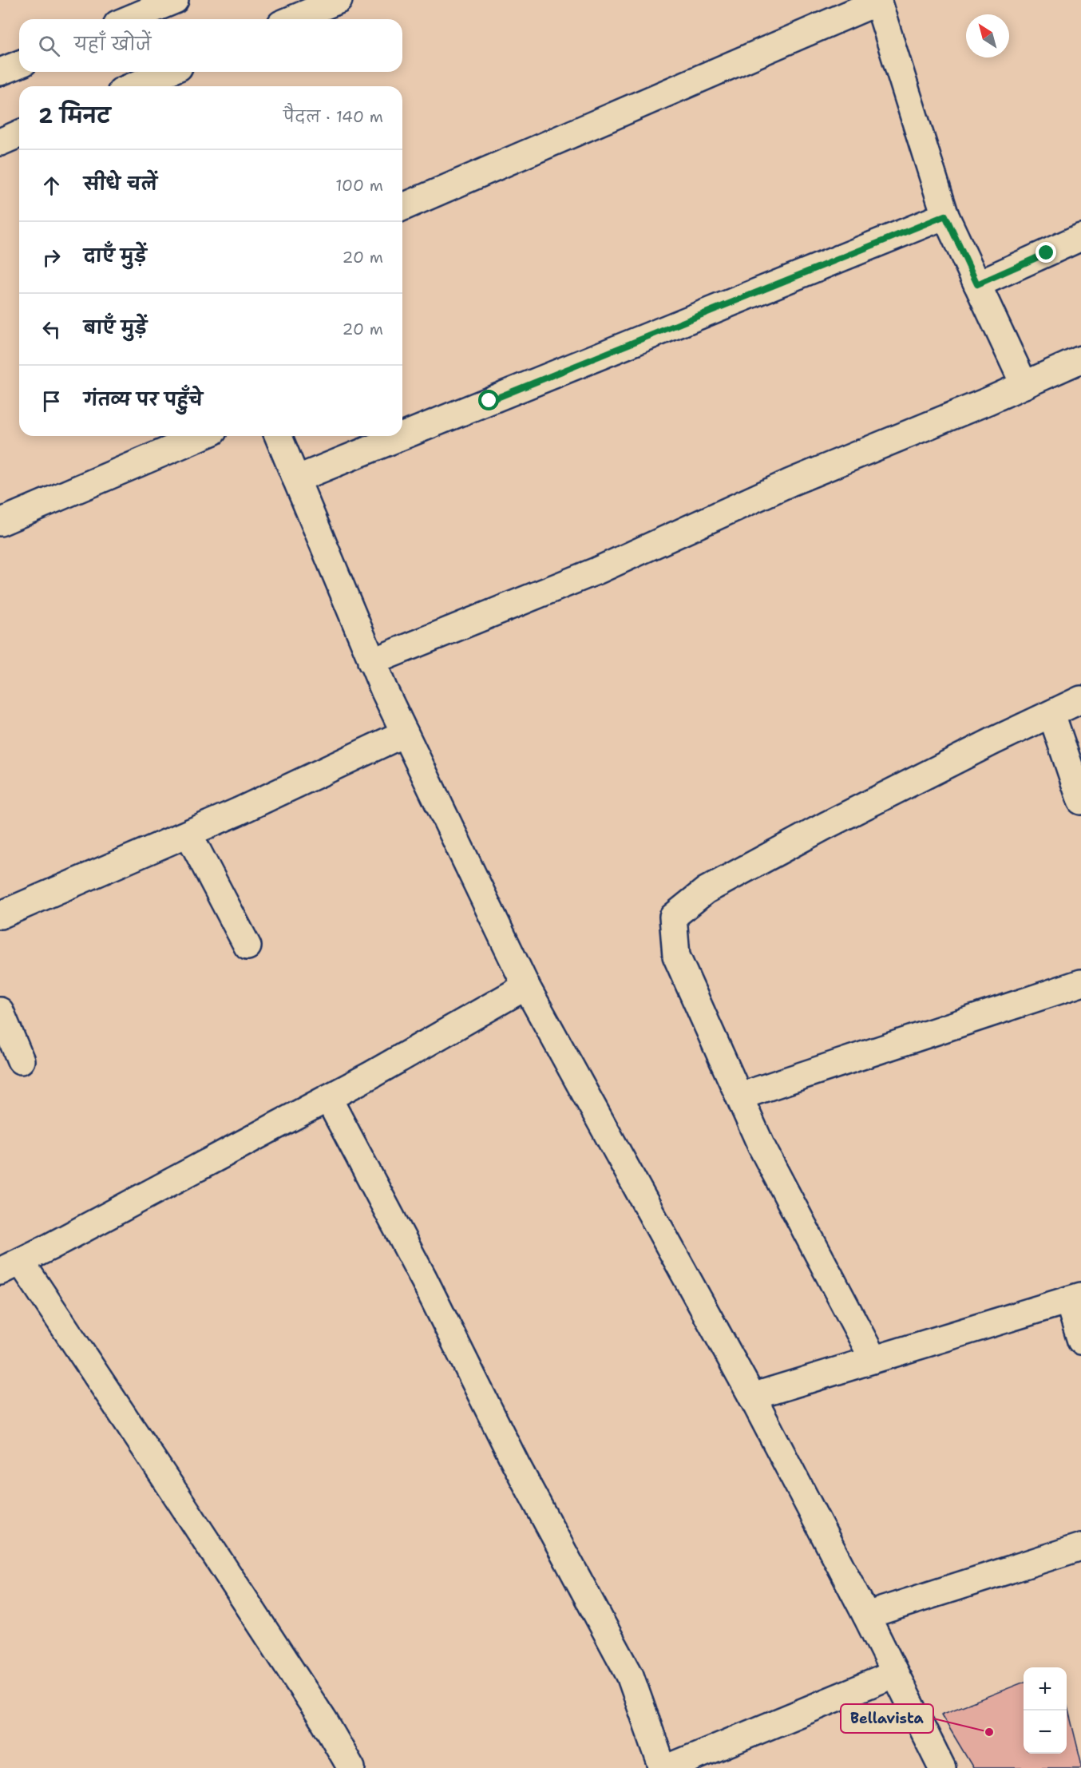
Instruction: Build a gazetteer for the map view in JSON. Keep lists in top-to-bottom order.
{
  "places": ["Bellavista"],
  "north": "top left",
  "page": {
    "search": "यहाँ खोजें",
    "heading": ["2 मिनट", "पैदल · 140 m"],
    "list": [
      ["सीधे चलें", "100 m"],
      ["दाएँ मुड़ें", "20 m"],
      ["बाएँ मुड़ें", "20 m"],
      "गंतव्य पर पहुँचे"
    ],
    "map_buttons": ["+", "−"]
  }
}
